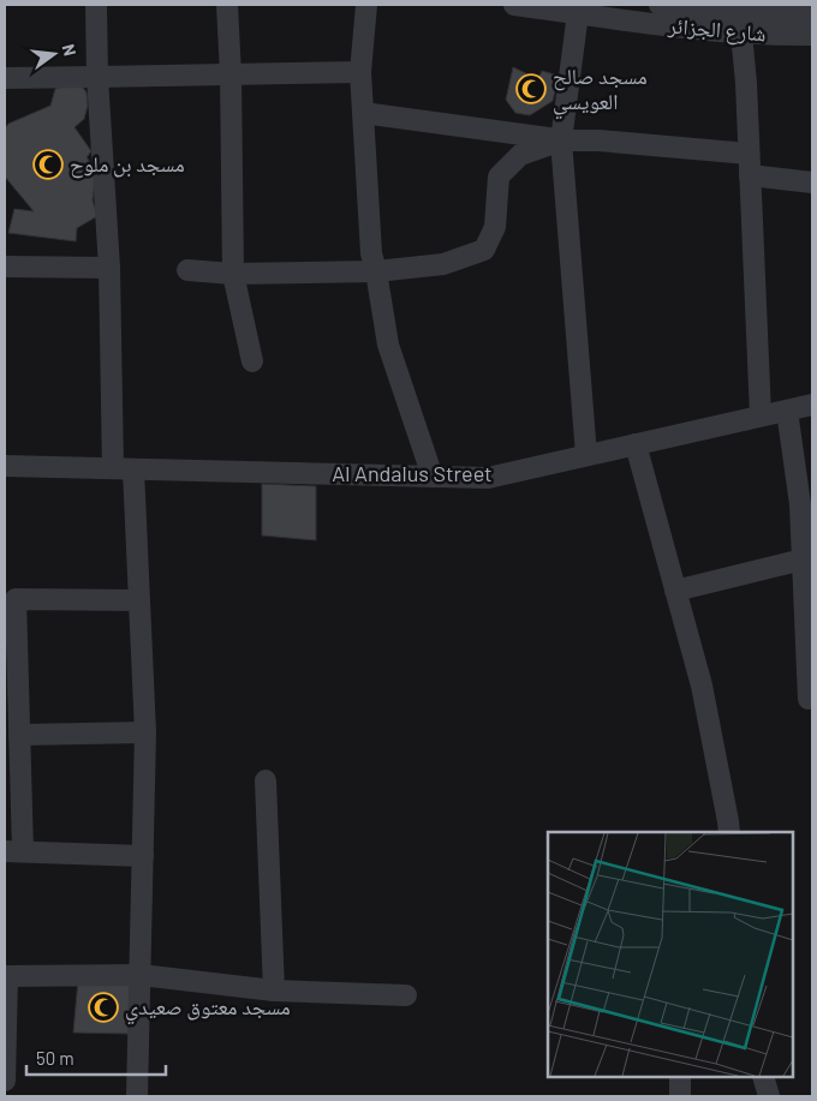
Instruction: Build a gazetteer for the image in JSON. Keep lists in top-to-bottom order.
{
  "streets": {
    "street": ["شارع الجزائر", "Al Andalus Street"]
  },
  "places": {
    "mosque": ["مسجد صالح العويسي", "مسجد بن ملوح", "مسجد معتوق صعيدي"]
  },
  "scale_bar": "50 m",
  "north": "right"
}
